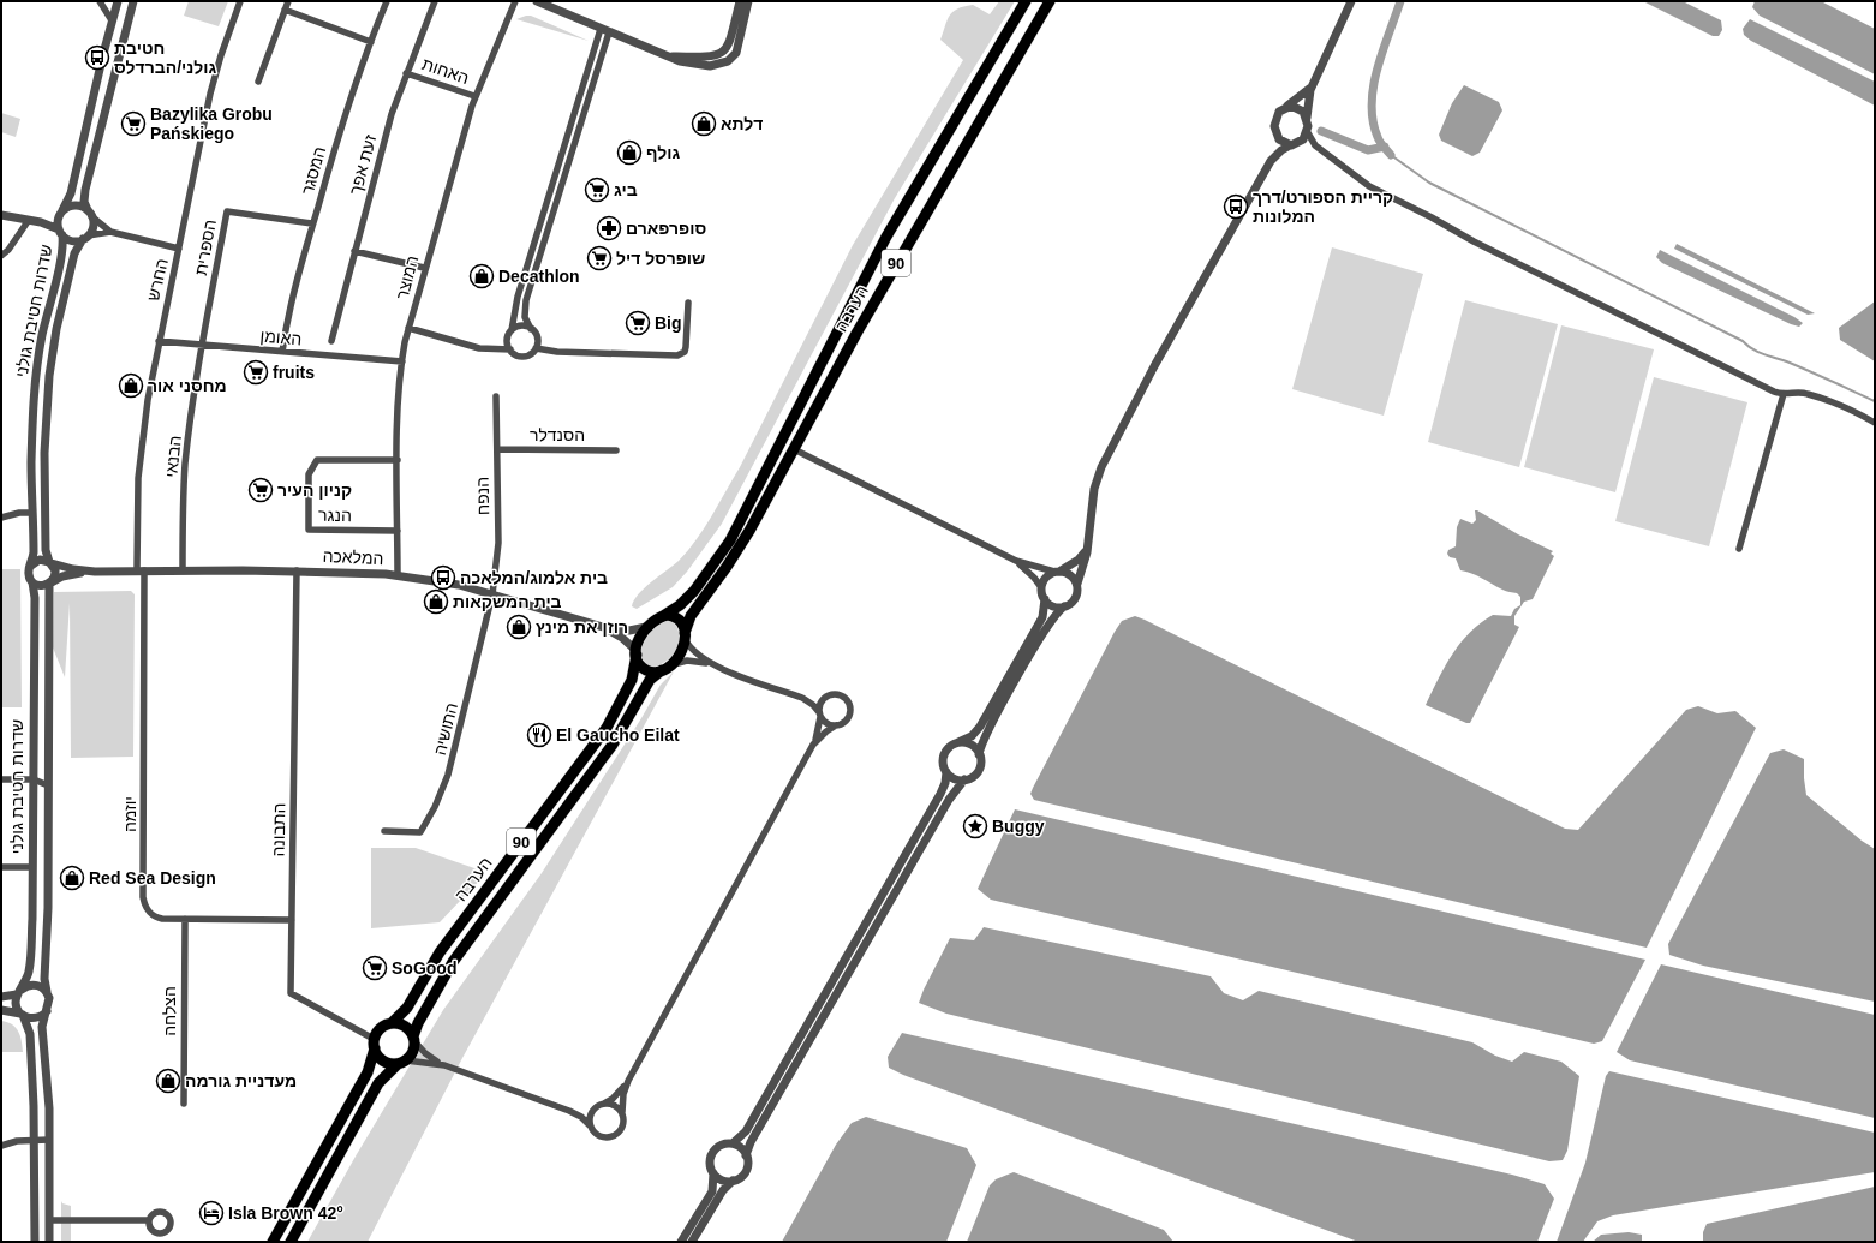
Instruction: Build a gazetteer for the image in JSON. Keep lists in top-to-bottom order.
{
  "streets": {
    "highway": ["90", "הערבה"],
    "street": [
      "האחות",
      "זעת אפך",
      "המסגר",
      "הספרית",
      "המוצר",
      "החרש",
      "שדרות חטיבת גולני",
      "האומן",
      "הסנדלר",
      "הבנאי",
      "הנפח",
      "הנגר",
      "המלאכה",
      "התושיה",
      "יוזמה",
      "התבונה",
      "הצלחה"
    ]
  },
  "crossings": [
    ["האחות", "זעת אפך"],
    ["האחות", "המוצר"],
    ["המסגר", "הספרית"],
    ["המסגר", "האומן"],
    ["הספרית", "האומן"],
    ["הספרית", "הבנאי"],
    ["90", "הערבה"],
    ["90", "המלאכה"],
    ["המוצר", "האומן"],
    ["המוצר", "הנגר"],
    ["המוצר", "המלאכה"],
    ["החרש", "האומן"],
    ["החרש", "המלאכה"],
    ["החרש", "יוזמה"],
    ["הערבה", "המלאכה"],
    ["הערבה", "התבונה"],
    ["שדרות חטיבת גולני", "המלאכה"],
    ["האומן", "הבנאי"],
    ["הסנדלר", "הנפח"],
    ["הבנאי", "המלאכה"],
    ["הנפח", "המלאכה"],
    ["הנפח", "התושיה"],
    ["המלאכה", "התושיה"],
    ["המלאכה", "יוזמה"],
    ["המלאכה", "התבונה"],
    ["יוזמה", "התבונה"],
    ["יוזמה", "הצלחה"]
  ],
  "places": {
    "bus stop": ["חטיבת גולני/הברדלס", "קריית הספורט/דרך המלונות", "בית אלמוג/המלאכה"],
    "supermarket": [
      "Bazylika Grobu Pańskiego",
      "ביג",
      "שופרסל דיל",
      "Big",
      "fruits",
      "קניון העיר",
      "SoGood"
    ],
    "shop": [
      "דלתא",
      "גולף",
      "Decathlon",
      "מחסני אור",
      "בית המשקאות",
      "רוזן את מינץ",
      "Red Sea Design",
      "מעדניית גורמה"
    ],
    "pharmacy": ["סופרפארם"],
    "restaurant": ["El Gaucho Eilat"],
    "place": ["Buggy"],
    "hotel": ["Isla Brown 42°"]
  }
}
